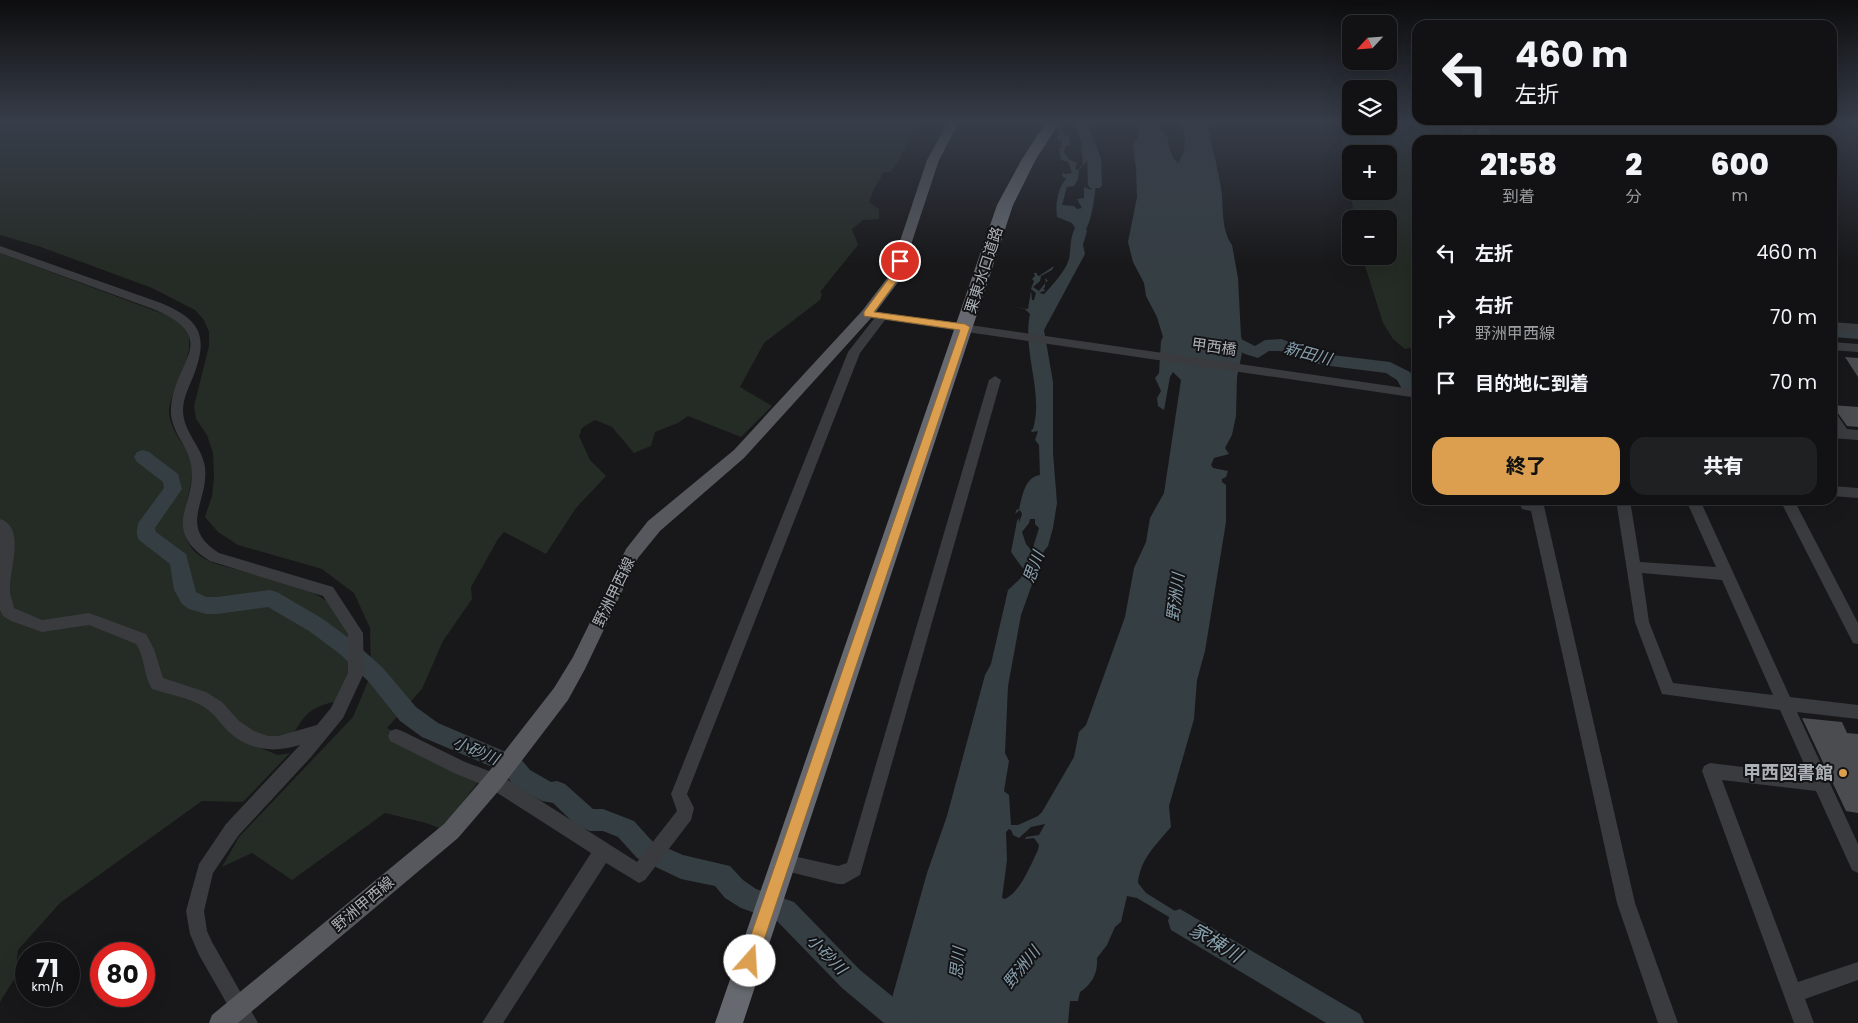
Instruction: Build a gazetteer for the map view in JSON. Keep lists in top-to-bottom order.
{
  "streets": {
    "highway": ["栗東水口道路"],
    "main road": ["野洲甲西線"],
    "street": ["甲西橋"]
  },
  "crossings": [
    ["栗東水口道路", "甲西橋"],
    ["甲西橋", "野洲甲西線"]
  ],
  "water": [
    "新田川",
    "思川",
    "野洲川",
    "小砂川",
    "家棟川"
  ],
  "places": ["甲西図書館"],
  "north": "bottom left",
  "page": {
    "map_buttons": ["+", "−"],
    "turn": ["460 m", "左折"],
    "eta": [
      "21:58",
      "到着",
      "2",
      "分",
      "600",
      "m"
    ],
    "list": [
      {
        "name": "左折",
        "value": "460 m"
      },
      {
        "name": "右折",
        "note": "野洲甲西線",
        "value": "70 m"
      },
      {
        "name": "目的地に到着",
        "value": "70 m"
      }
    ],
    "buttons": ["終了", "共有"],
    "speed": "71 km/h",
    "limit": "80"
  }
}
